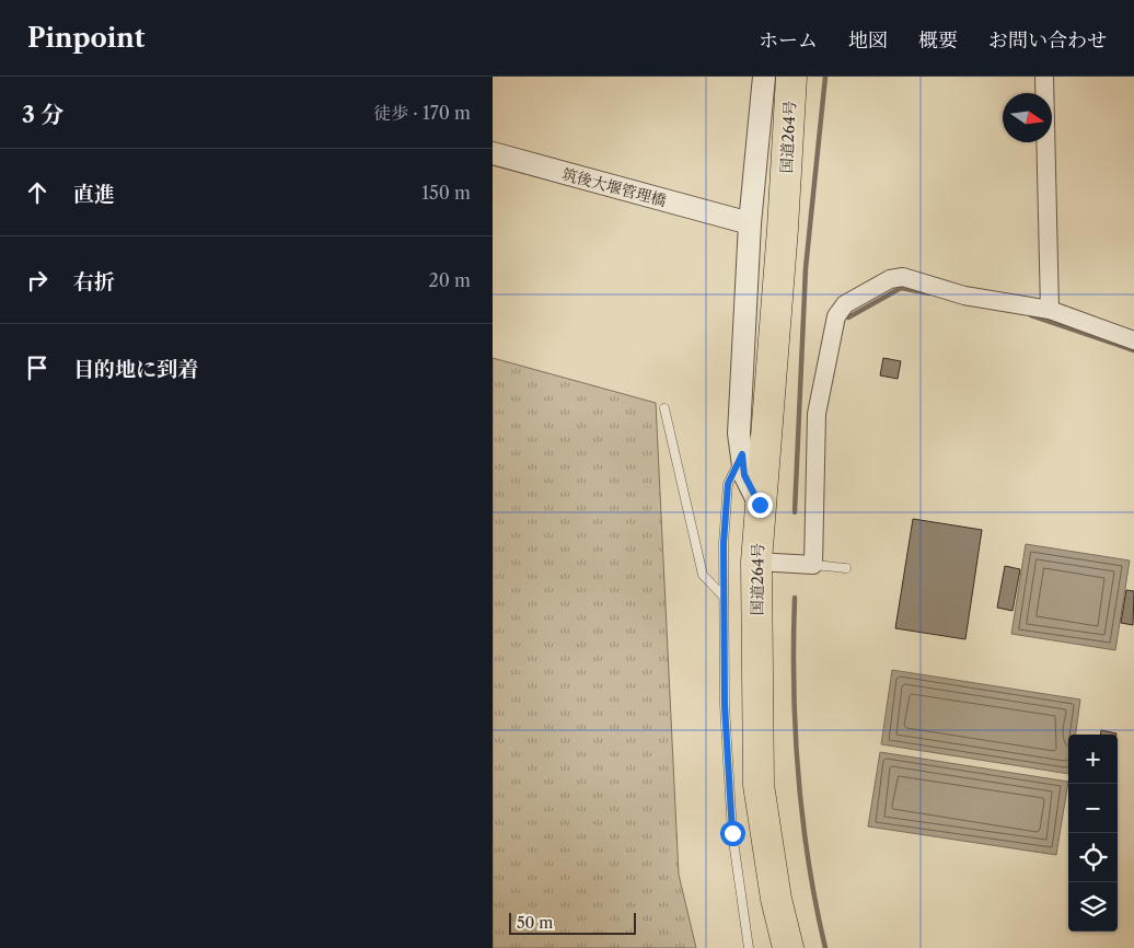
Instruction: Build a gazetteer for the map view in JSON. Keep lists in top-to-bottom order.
{
  "streets": {
    "highway": ["国道264号"],
    "street": ["筑後大堰管理橋"]
  },
  "scale_bar": "50 m",
  "north": "right",
  "page": {
    "header": "Pinpoint",
    "nav": [
      "ホーム",
      "地図",
      "概要",
      "お問い合わせ"
    ],
    "heading": ["3 分", "徒歩 · 170 m"],
    "list": [
      ["直進", "150 m"],
      ["右折", "20 m"],
      "目的地に到着"
    ],
    "map_buttons": ["+", "−"],
    "scale": "50 m"
  }
}
